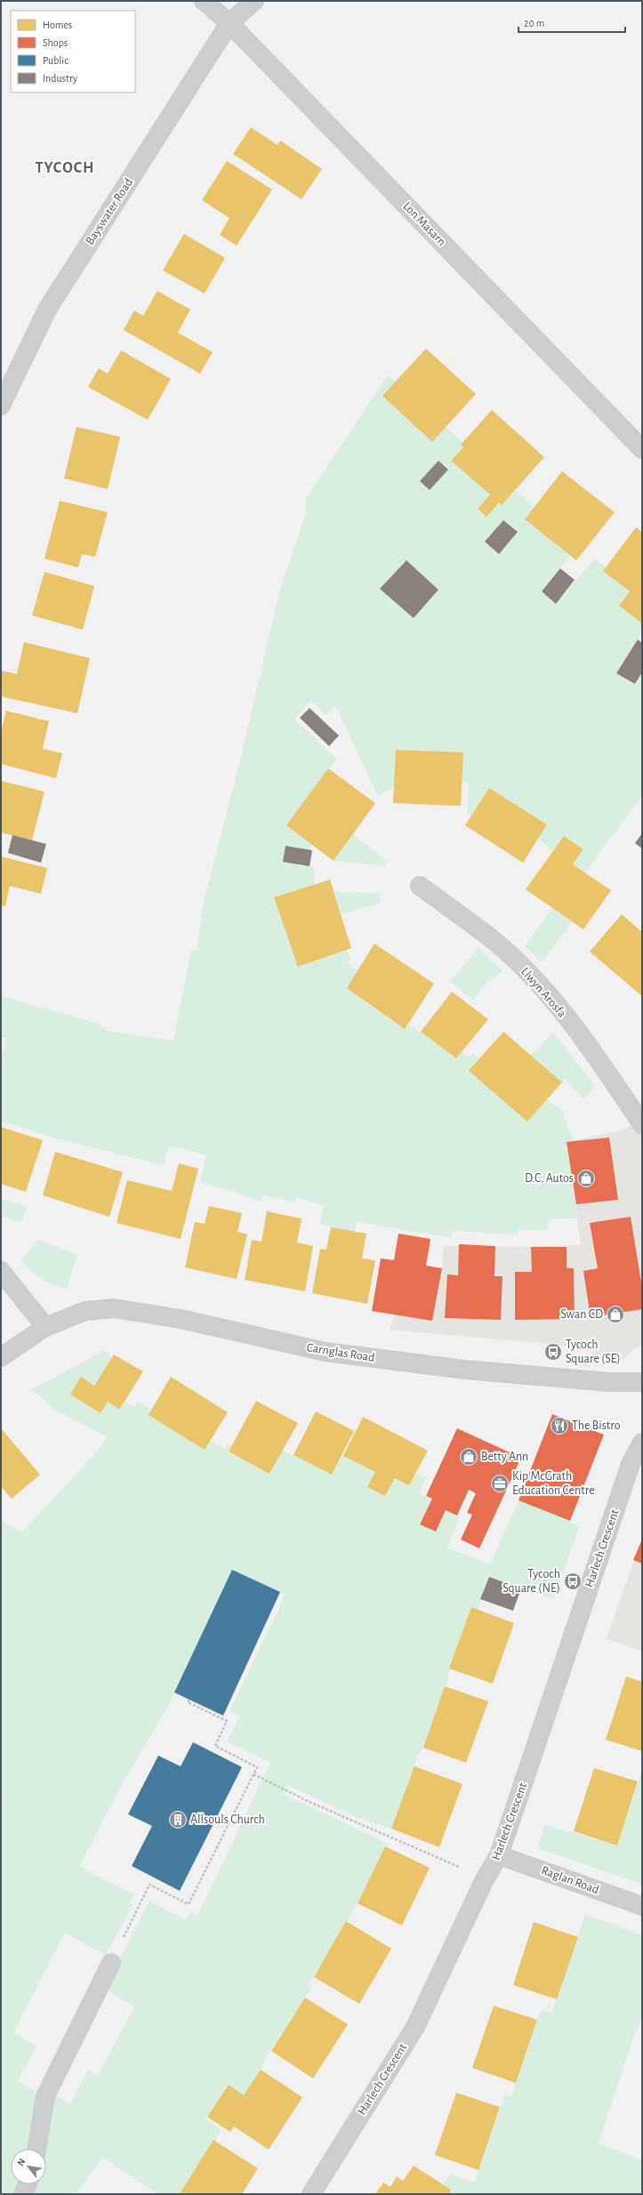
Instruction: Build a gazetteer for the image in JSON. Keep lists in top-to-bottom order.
{
  "streets": {
    "street": [
      "Bayswater Road",
      "Lon Masarn",
      "Llwyn Arosfa",
      "Carnglas Road",
      "Harlech Crescent",
      "Raglan Road"
    ]
  },
  "crossings": [
    ["Bayswater Road", "Lon Masarn"],
    ["Harlech Crescent", "Raglan Road"]
  ],
  "districts": ["TYCOCH"],
  "places": {
    "shop": ["D.C. Autos", "Swan CD", "Betty Ann"],
    "bus stop": ["Tycoch Square (SE)", "Tycoch Square (NE)"],
    "restaurant": ["The Bistro"],
    "office": ["Kip McGrath Education Centre"],
    "building": ["Allsouls Church"]
  },
  "legend": [
    "Homes",
    "Shops",
    "Public",
    "Industry"
  ],
  "scale_bar": "20 m",
  "north": "top left"
}
